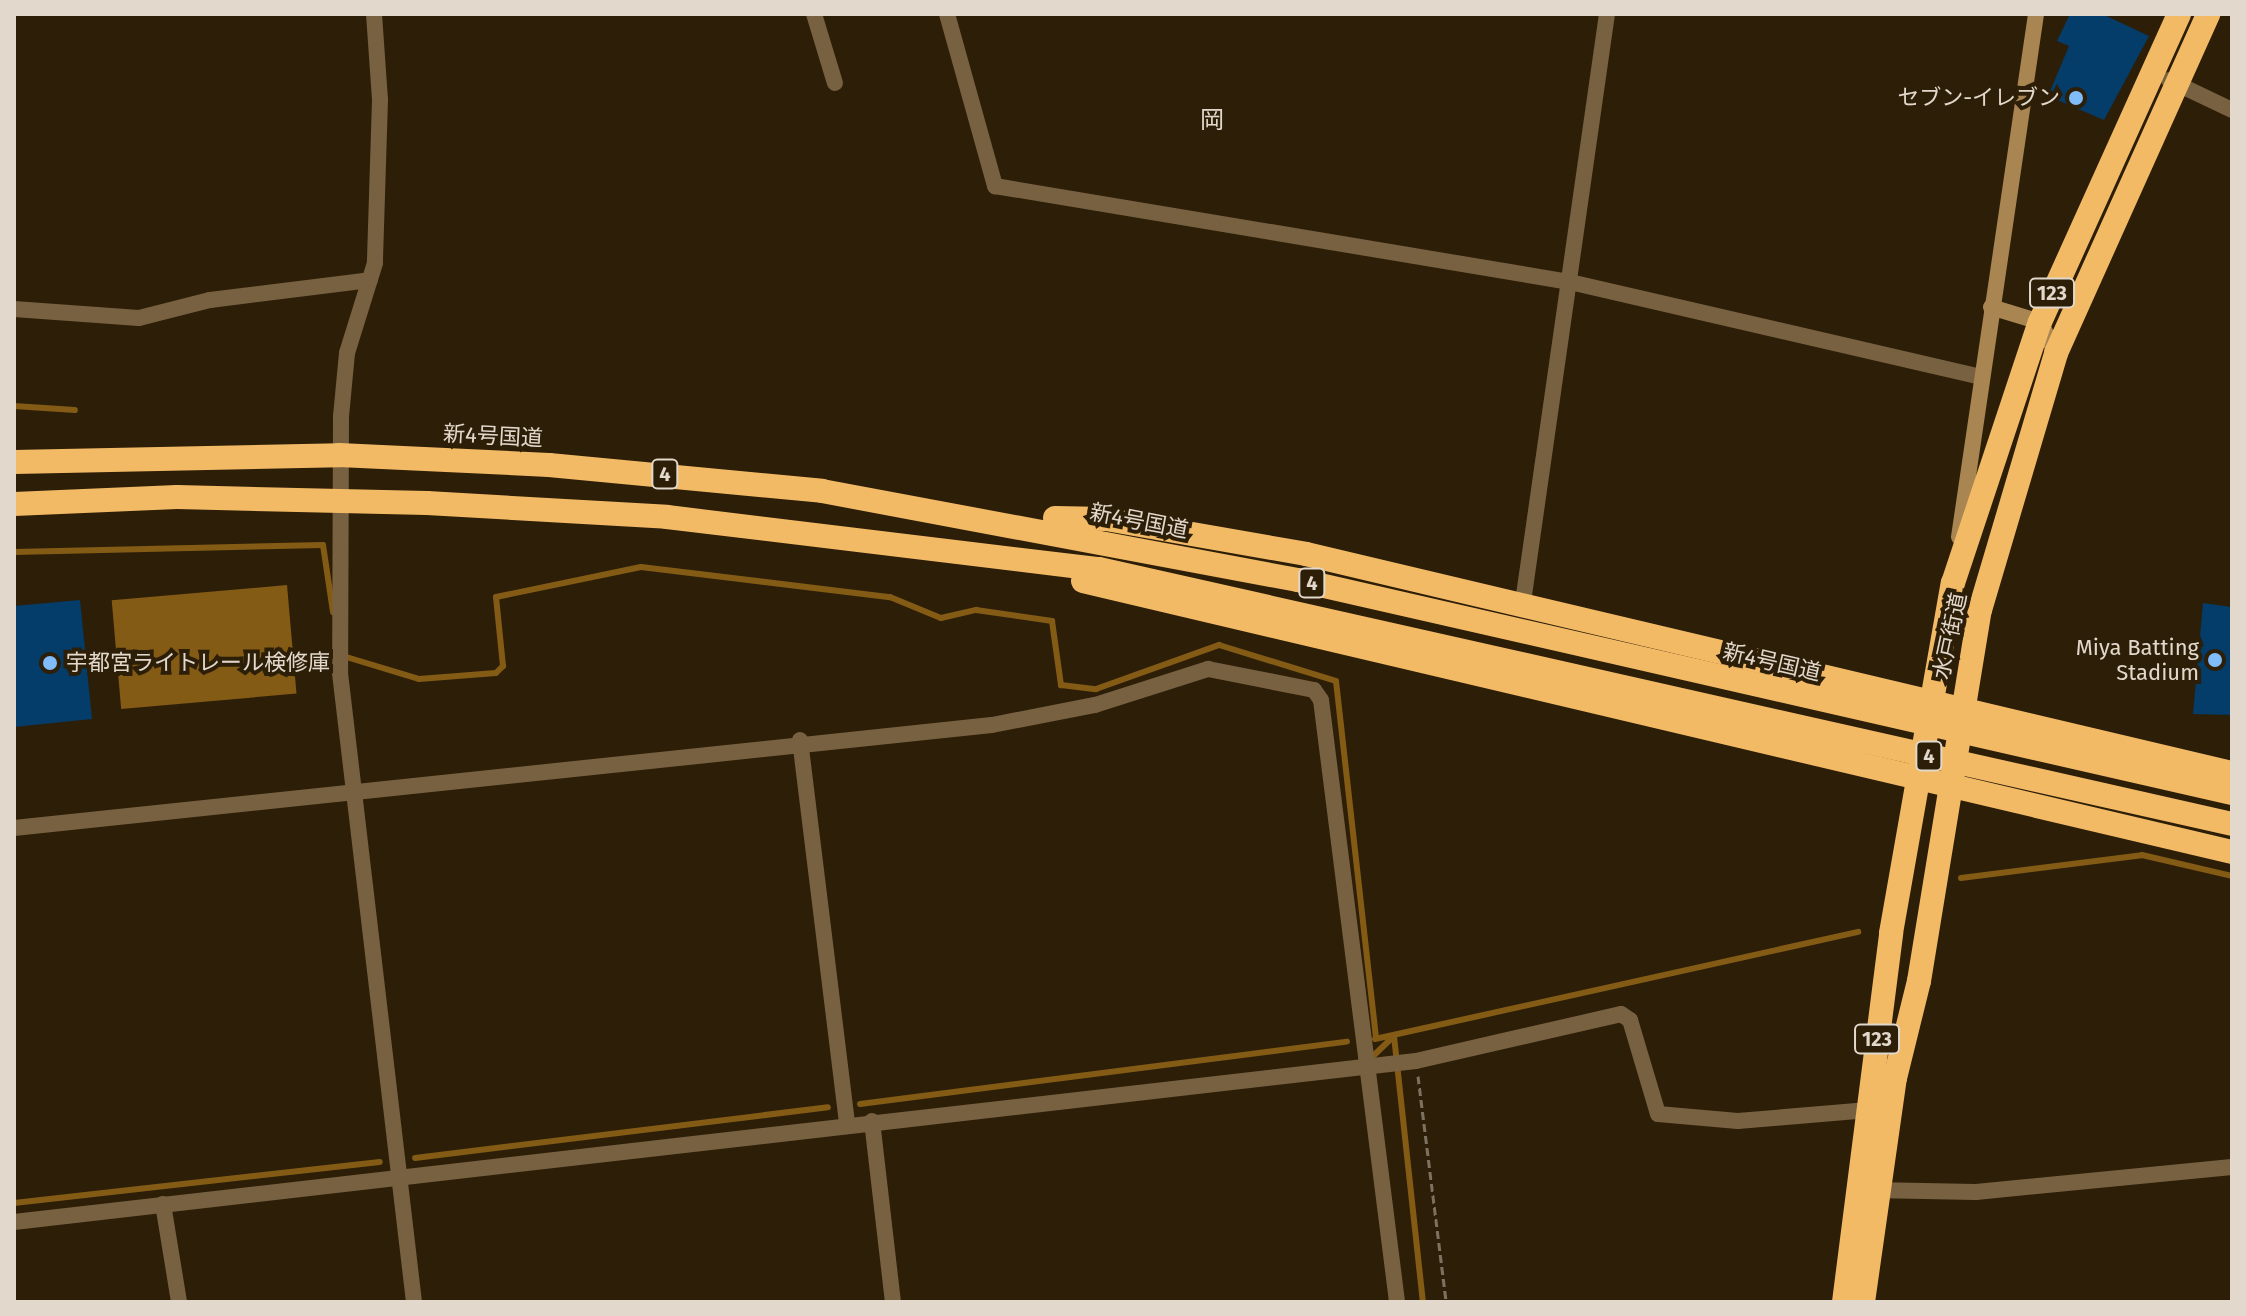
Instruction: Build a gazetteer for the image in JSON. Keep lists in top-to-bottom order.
{
  "streets": {
    "highway": [
      "123",
      "新4号国道",
      "4",
      "水戸街道"
    ]
  },
  "districts": ["岡"],
  "places": ["セブン-イレブン", "Miya Batting Stadium", "宇都宮ライトレール検修庫"]
}
